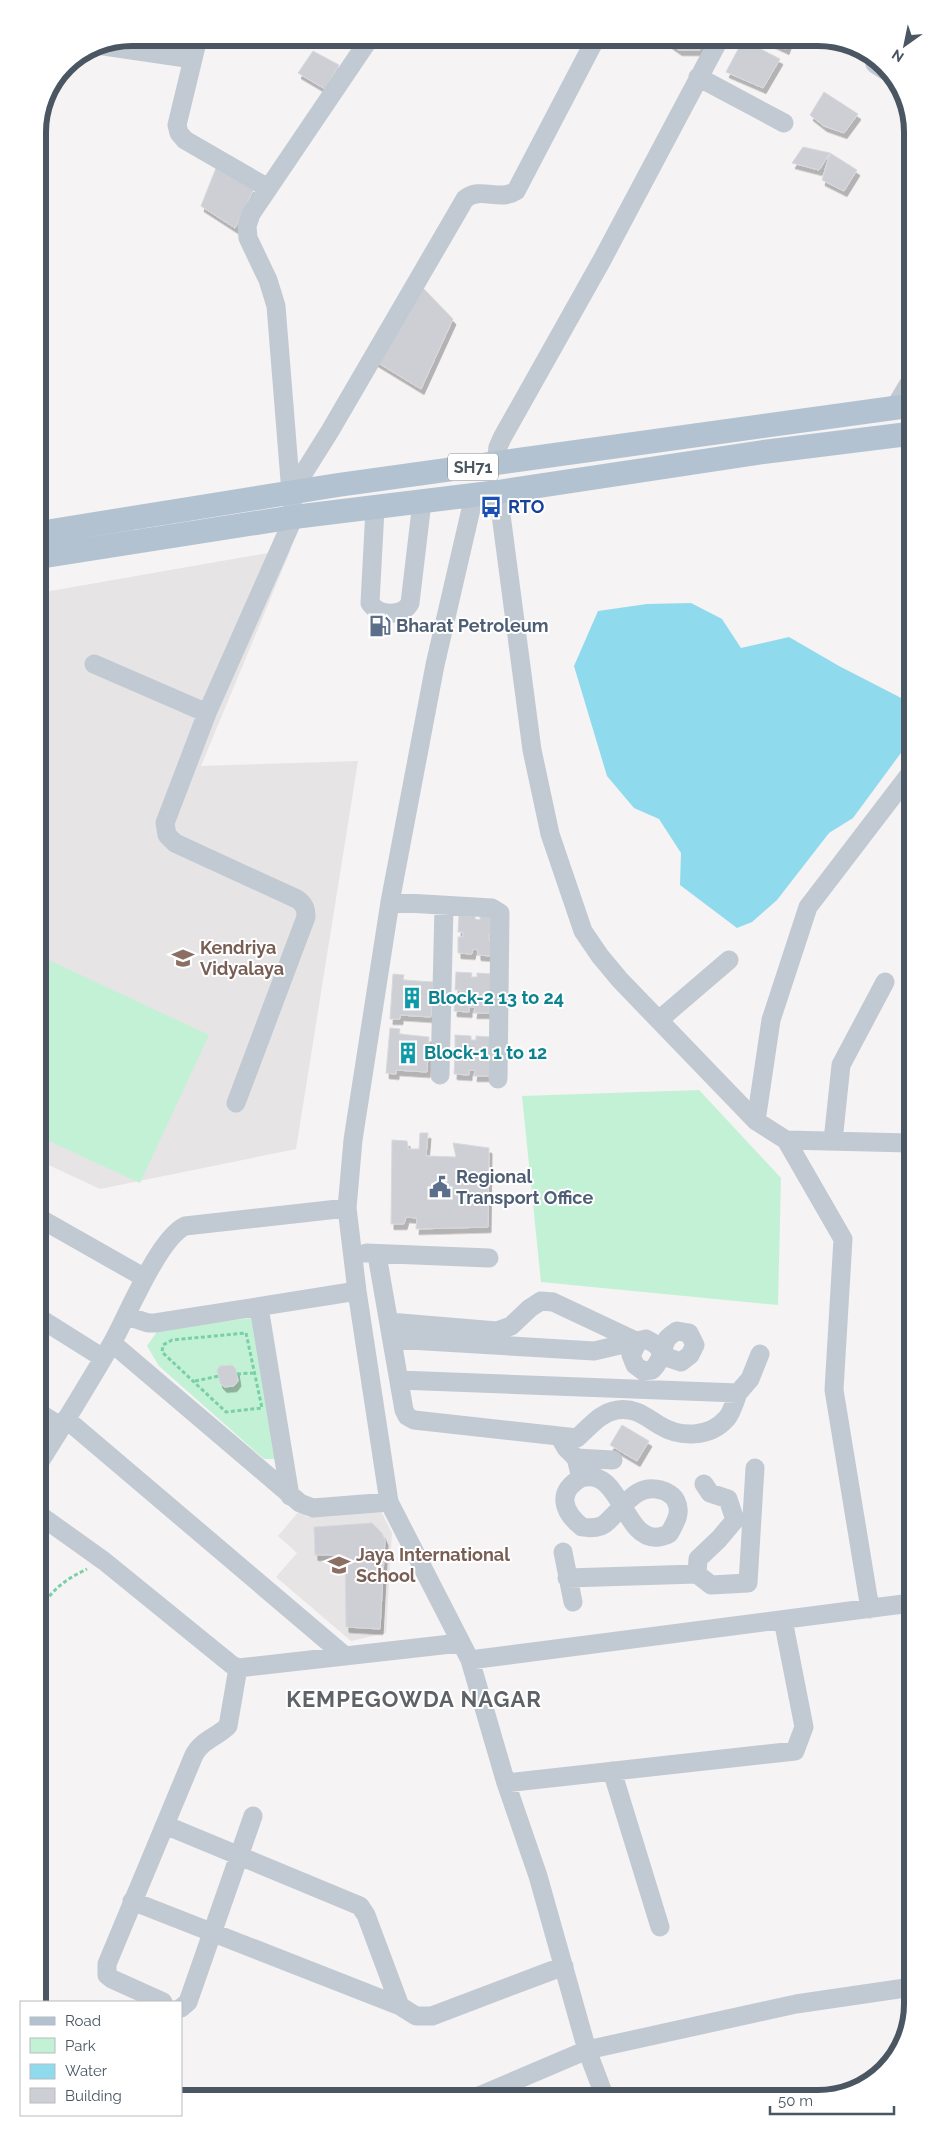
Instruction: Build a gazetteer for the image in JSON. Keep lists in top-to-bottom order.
{
  "streets": {
    "main road": ["SH71"]
  },
  "districts": ["KEMPEGOWDA NAGAR"],
  "places": {
    "bus stop": ["RTO"],
    "fuel station": ["Bharat Petroleum"],
    "school or university": ["Kendriya Vidyalaya", "Jaya International School"],
    "building": ["Block-2 13 to 24", "Block-1 1 to 12"],
    "public building": ["Regional Transport Office"]
  },
  "legend": [
    "Road",
    "Park",
    "Water",
    "Building"
  ],
  "scale_bar": "50 m",
  "north": "bottom left"
}
